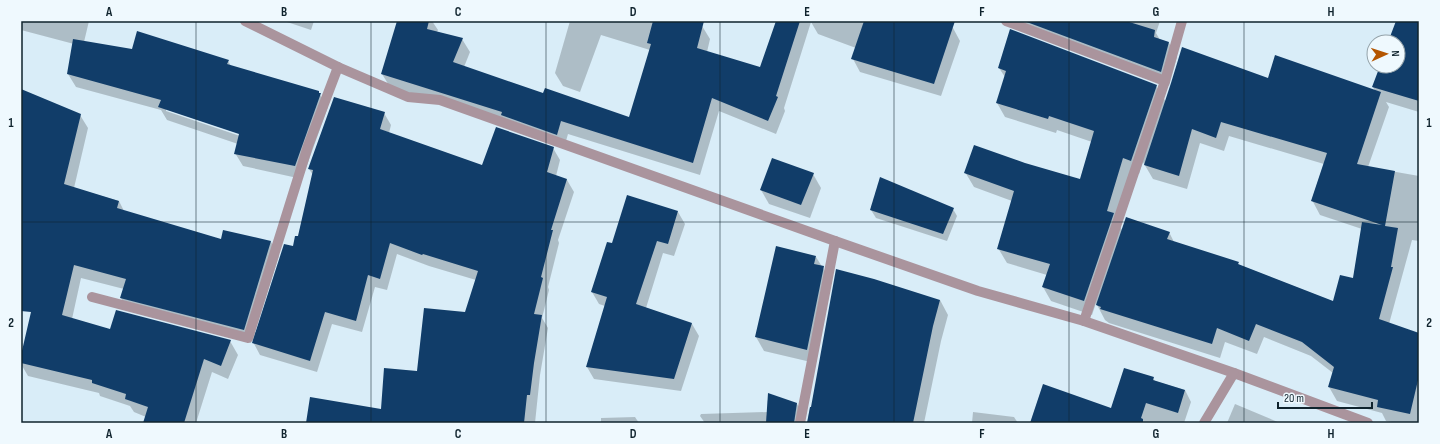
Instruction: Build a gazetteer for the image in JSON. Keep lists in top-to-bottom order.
{
  "scale_bar": "20 m",
  "north": "right",
  "grid": {
    "columns": [
      "A",
      "B",
      "C",
      "D",
      "E",
      "F",
      "G",
      "H"
    ],
    "rows": ["1", "2"]
  }
}
